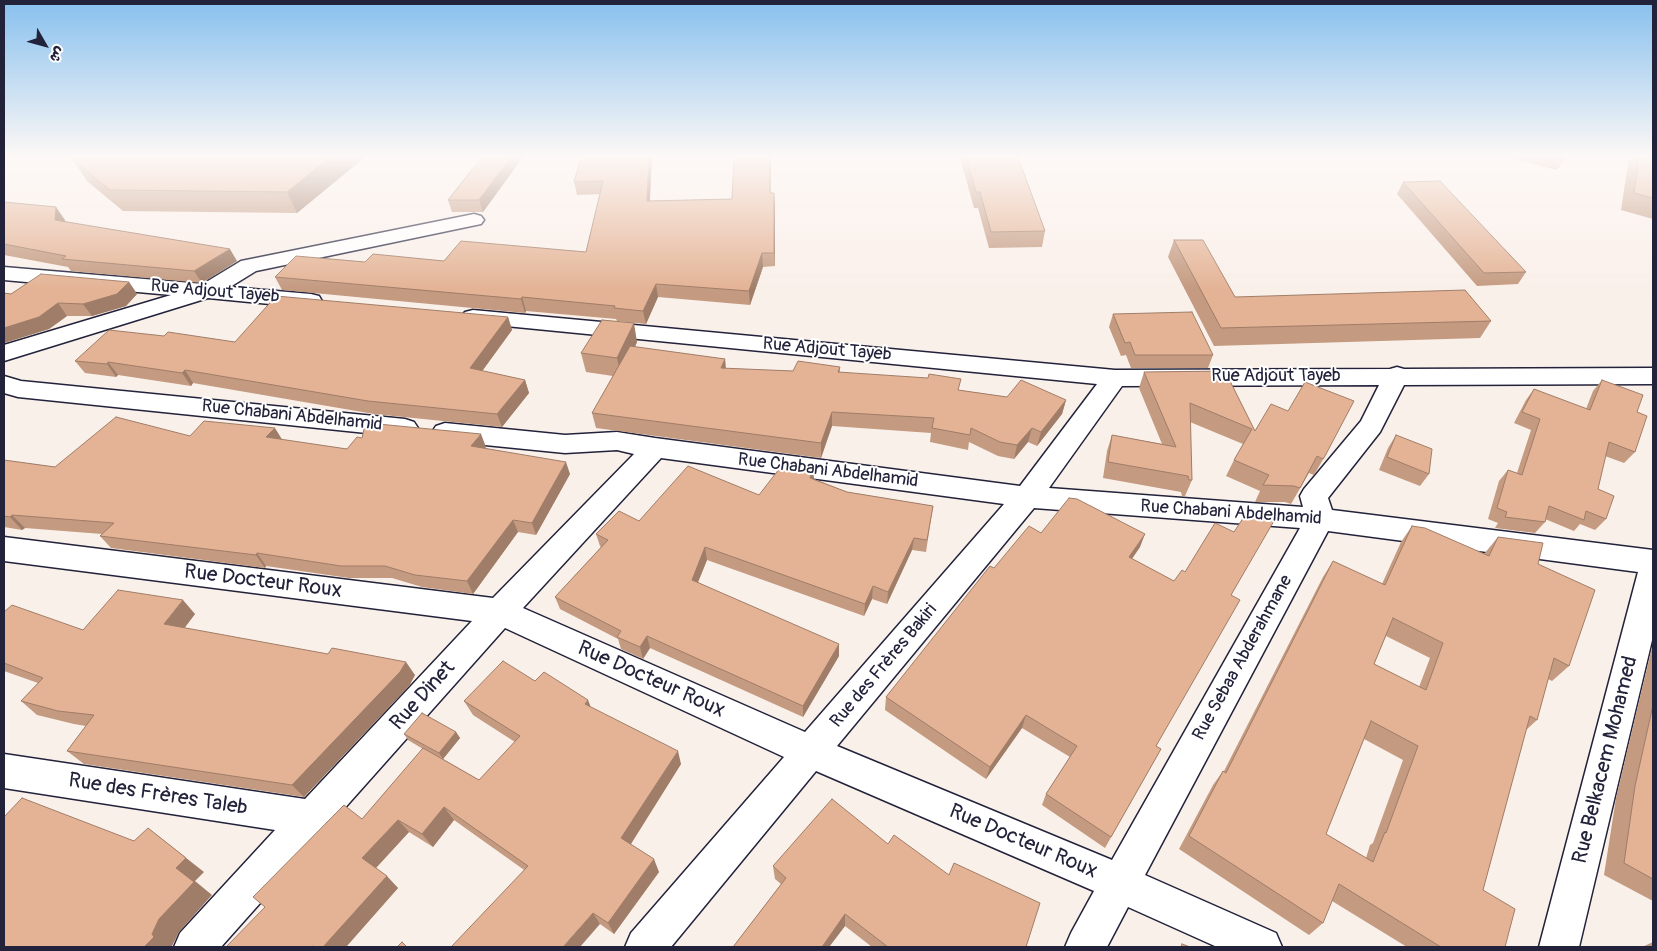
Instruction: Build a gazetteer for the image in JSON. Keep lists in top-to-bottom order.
{
  "streets": {
    "street": [
      "Rue Adjout Tayeb",
      "Rue Chabani Abdelhamid",
      "Rue Docteur Roux",
      "Rue Sebaa Abderahmane",
      "Rue des Frères Bakiri",
      "Rue Dinet",
      "Rue Belkacem Mohamed",
      "Rue des Frères Taleb"
    ]
  },
  "crossings": [
    ["Rue Adjout Tayeb", "Rue des Frères Bakiri"],
    ["Rue Chabani Abdelhamid", "Rue Sebaa Abderahmane"],
    ["Rue Chabani Abdelhamid", "Rue des Frères Bakiri"],
    ["Rue Chabani Abdelhamid", "Rue Dinet"],
    ["Rue Docteur Roux", "Rue Sebaa Abderahmane"],
    ["Rue Docteur Roux", "Rue des Frères Bakiri"],
    ["Rue Docteur Roux", "Rue Dinet"],
    ["Rue Dinet", "Rue des Frères Taleb"]
  ],
  "north": "bottom right"
}
